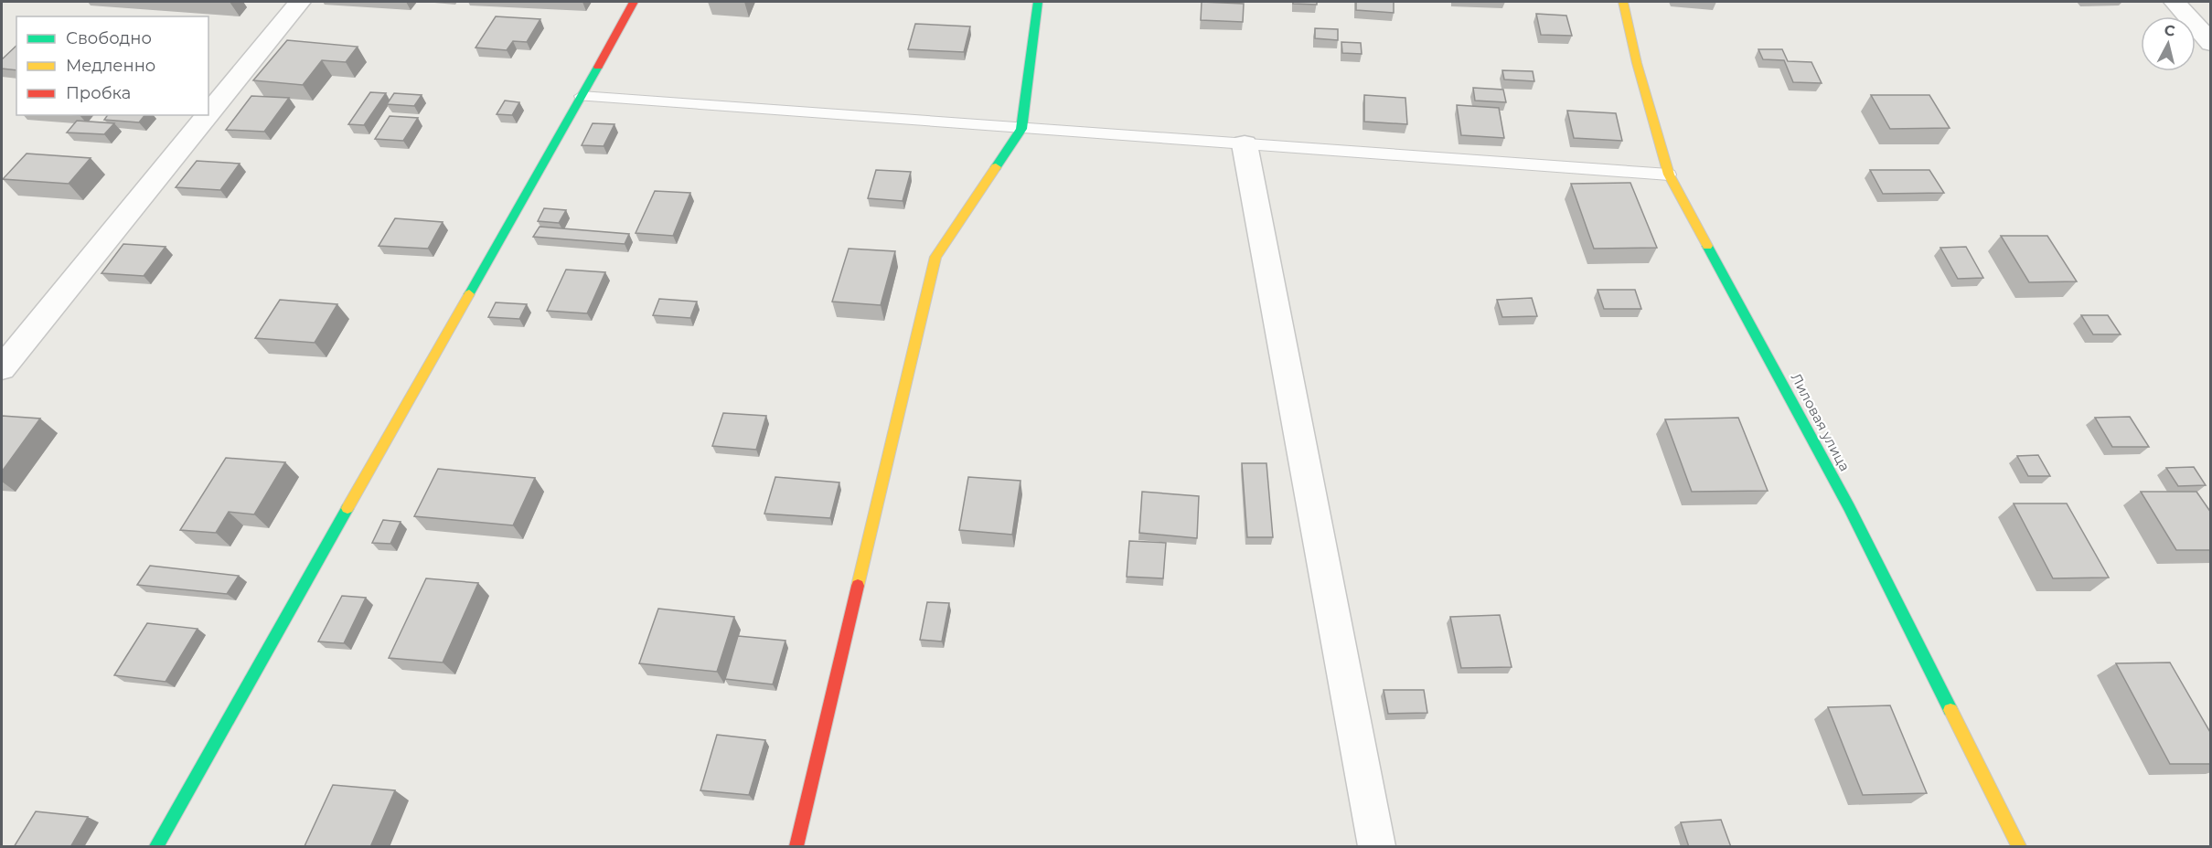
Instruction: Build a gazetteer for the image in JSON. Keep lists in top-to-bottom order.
{
  "streets": {
    "street": ["Лиловая улица"]
  },
  "legend": ["Свободно", "Медленно", "Пробка"],
  "north": "top"
}
